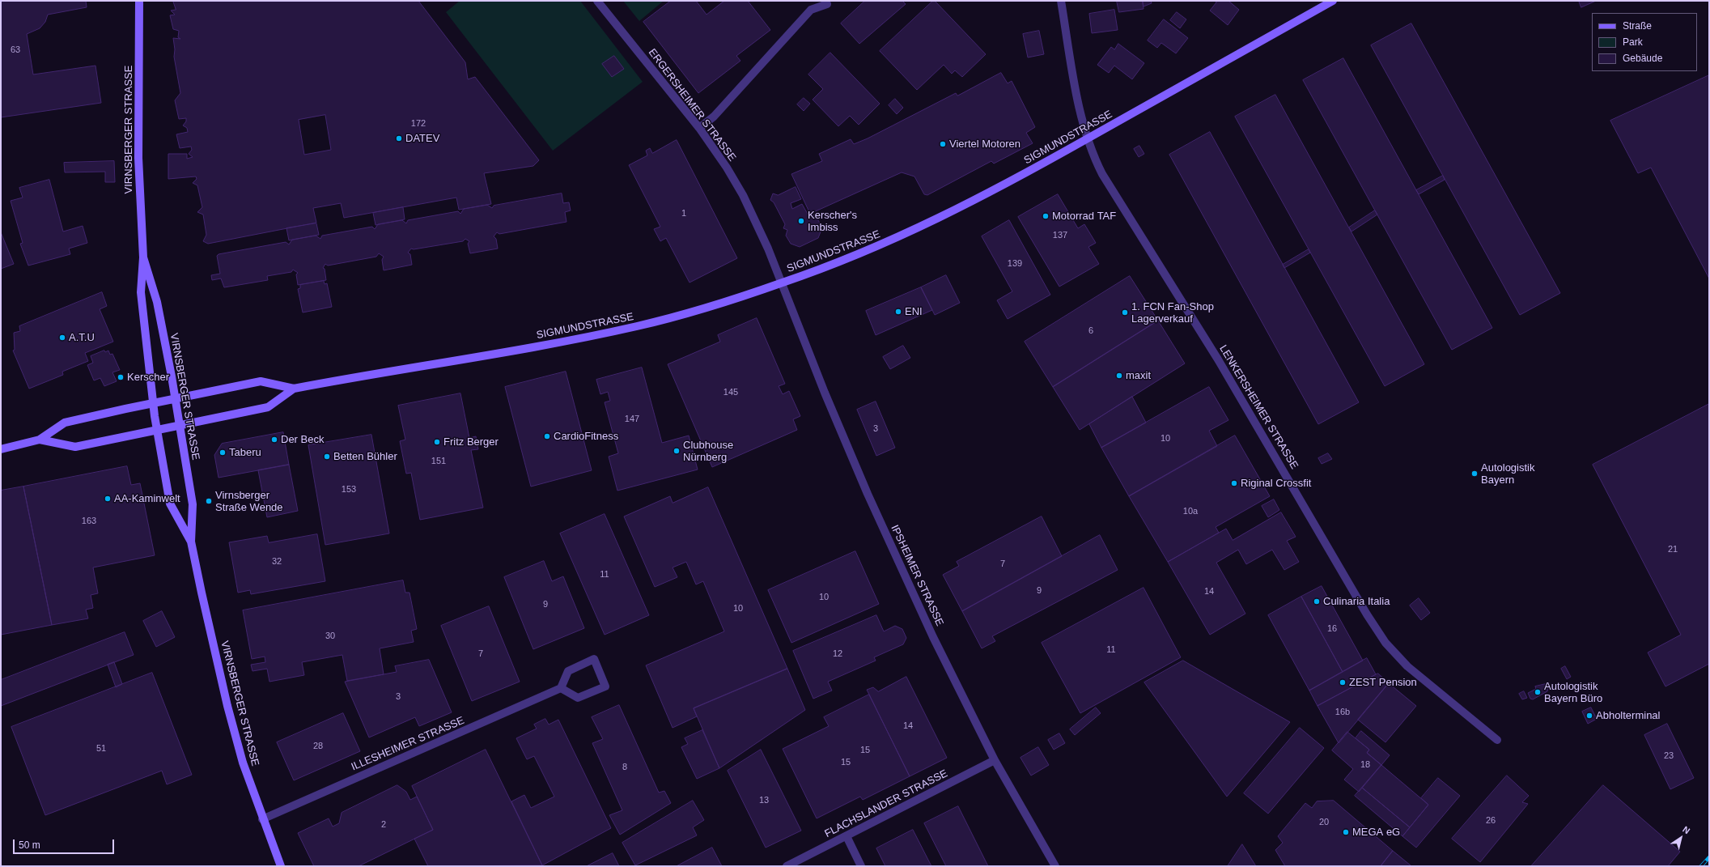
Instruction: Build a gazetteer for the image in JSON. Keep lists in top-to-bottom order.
{
  "streets": {
    "main road": ["VIRNSBERGER STRASSE", "SIGMUNDSTRASSE"],
    "street": [
      "ERGERSHEIMER STRASSE",
      "LENKERSHEIMER STRASSE",
      "IPSHEIMER STRASSE",
      "ILLESHEIMER STRASSE",
      "FLACHSLANDER STRASSE"
    ]
  },
  "crossings": [
    ["ERGERSHEIMER STRASSE", "SIGMUNDSTRASSE"],
    ["ERGERSHEIMER STRASSE", "IPSHEIMER STRASSE"],
    ["VIRNSBERGER STRASSE", "SIGMUNDSTRASSE"],
    ["VIRNSBERGER STRASSE", "ILLESHEIMER STRASSE"],
    ["SIGMUNDSTRASSE", "LENKERSHEIMER STRASSE"],
    ["SIGMUNDSTRASSE", "IPSHEIMER STRASSE"],
    ["IPSHEIMER STRASSE", "FLACHSLANDER STRASSE"]
  ],
  "places": [
    "DATEV",
    "Viertel Motoren",
    "Motorrad TAF",
    "Kerscher's Imbiss",
    "ENI",
    "1. FCN Fan-Shop Lagerverkauf",
    "A.T.U",
    "maxit",
    "Kerscher",
    "CardioFitness",
    "Der Beck",
    "Fritz Berger",
    "Clubhouse Nürnberg",
    "Taberu",
    "Betten Bühler",
    "Autologistik Bayern",
    "Riginal Crossfit",
    "AA-Kaminwelt",
    "Virnsberger Straße Wende",
    "Culinaria Italia",
    "ZEST Pension",
    "Autologistik Bayern Büro",
    "Abholterminal",
    "MEGA eG"
  ],
  "house_numbers": [
    "63",
    "172",
    "1",
    "137",
    "139",
    "6",
    "145",
    "147",
    "3",
    "10",
    "151",
    "153",
    "10a",
    "163",
    "21",
    "32",
    "7",
    "11",
    "9",
    "14",
    "10",
    "9",
    "10",
    "16",
    "30",
    "11",
    "7",
    "12",
    "3",
    "16b",
    "14",
    "28",
    "51",
    "15",
    "23",
    "15",
    "18",
    "8",
    "13",
    "26",
    "20",
    "2"
  ],
  "legend": ["Straße", "Park", "Gebäude"],
  "scale_bar": "50 m",
  "north": "top right"
}
